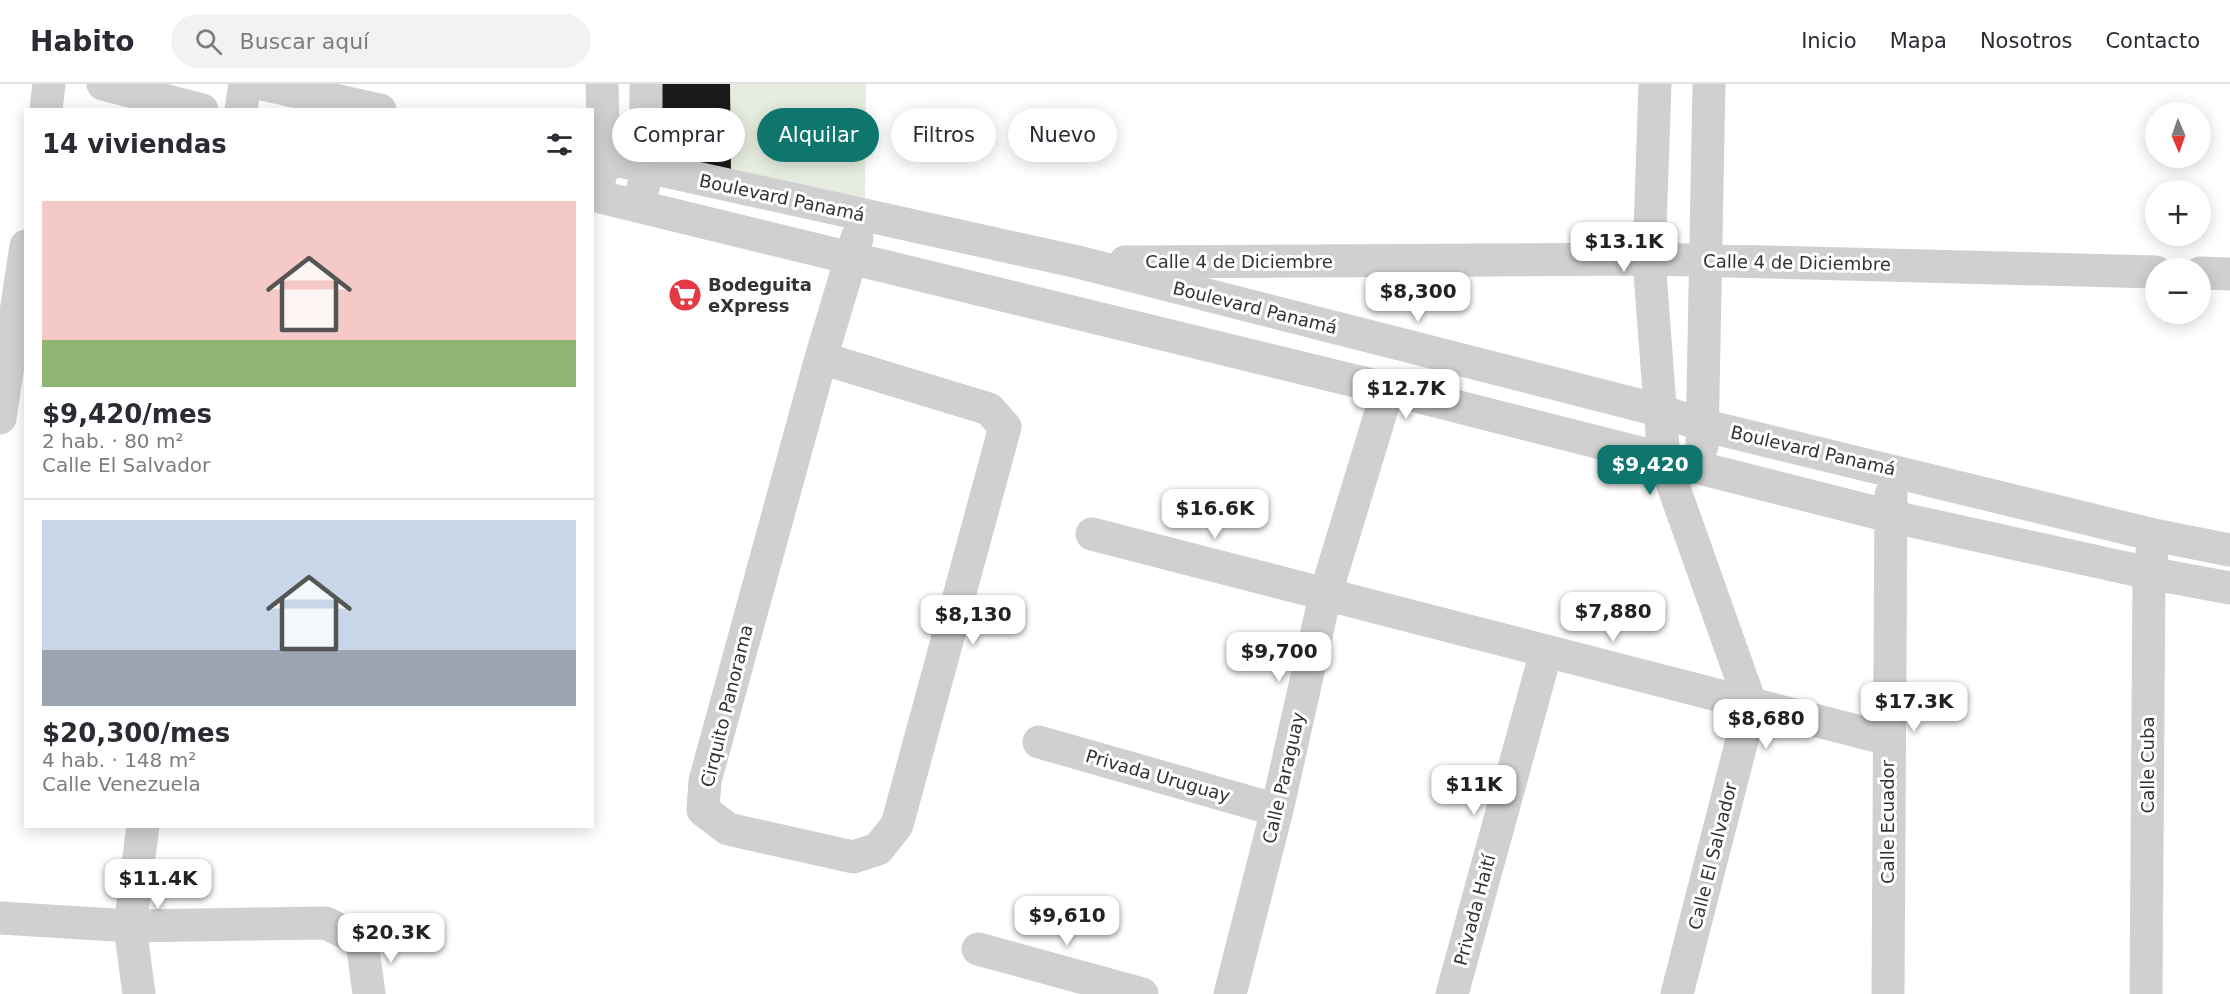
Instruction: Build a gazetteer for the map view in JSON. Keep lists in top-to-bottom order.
{
  "streets": {
    "street": [
      "Boulevard Panamá",
      "Calle 4 de Diciembre",
      "Cirquito Panorama",
      "Calle Cuba",
      "Privada Uruguay",
      "Calle Paraguay",
      "Calle Ecuador",
      "Calle El Salvador",
      "Privada Haití"
    ]
  },
  "crossings": [
    ["Boulevard Panamá", "Calle 4 de Diciembre"],
    ["Boulevard Panamá", "Cirquito Panorama"],
    ["Boulevard Panamá", "Calle Cuba"],
    ["Boulevard Panamá", "Calle Ecuador"],
    ["Privada Uruguay", "Calle Paraguay"]
  ],
  "places": {
    "supermarket": ["Bodeguita eXpress"]
  },
  "north": "bottom",
  "page": {
    "header": "Habito",
    "search": "Buscar aquí",
    "nav": [
      "Inicio",
      "Mapa",
      "Nosotros",
      "Contacto"
    ],
    "map_buttons": ["+", "−"],
    "chip": [
      "Comprar",
      "Alquilar",
      "Filtros",
      "Nuevo"
    ],
    "heading": "14 viviendas",
    "list": [
      {
        "name": "$9,420/mes",
        "note": "2 hab. · 80 m² · Calle El Salvador"
      },
      {
        "name": "$20,300/mes",
        "note": "4 hab. · 148 m² · Calle Venezuela"
      }
    ],
    "price": [
      "$13.1K",
      "$8,300",
      "$12.7K",
      "$9,420",
      "$16.6K",
      "$7,880",
      "$8,130",
      "$9,700",
      "$17.3K",
      "$8,680",
      "$11K",
      "$11.4K",
      "$9,610",
      "$20.3K"
    ]
  }
}
